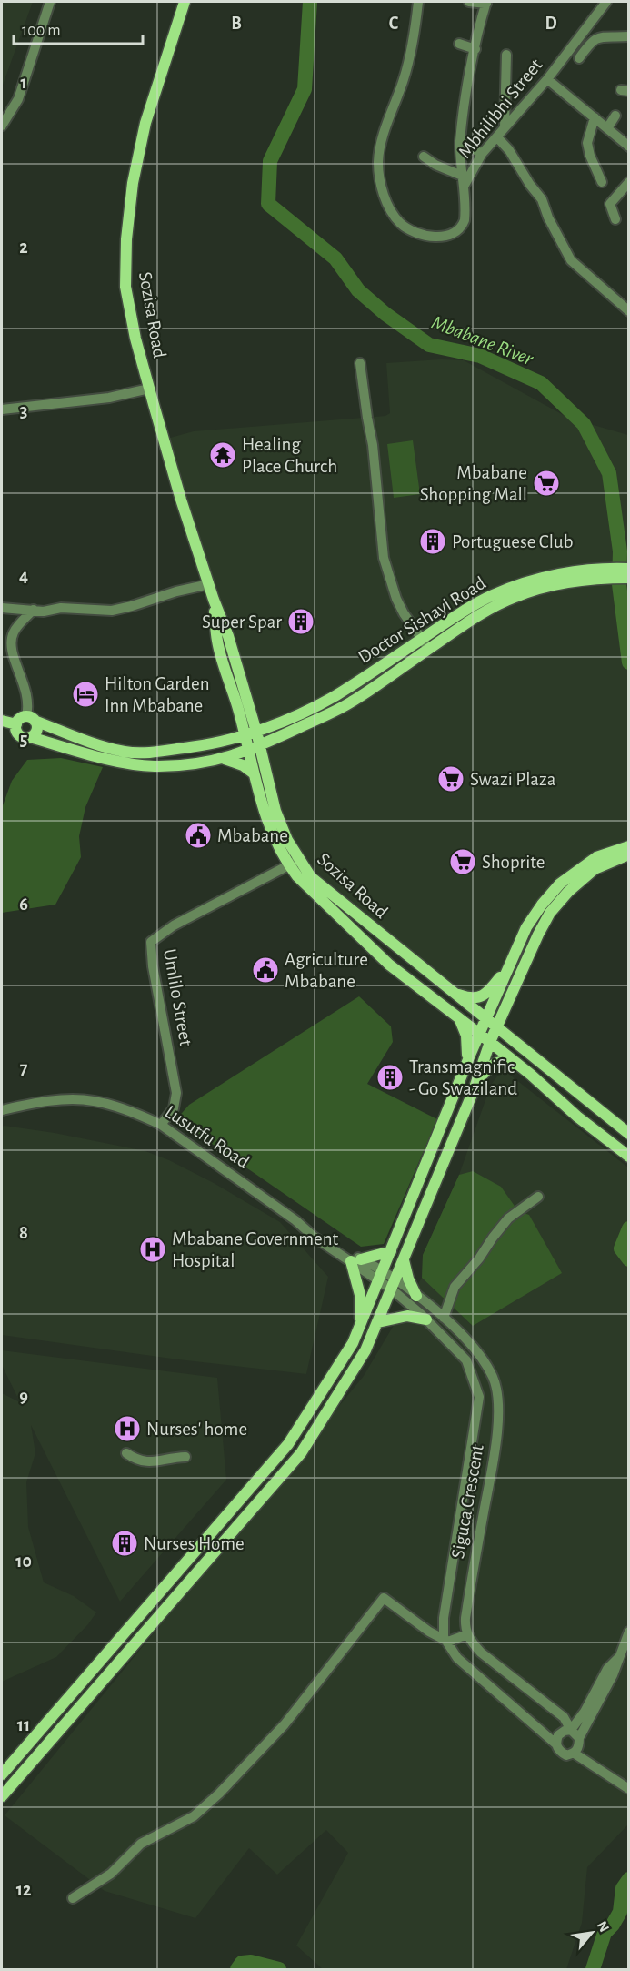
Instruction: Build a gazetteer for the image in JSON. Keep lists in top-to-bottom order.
{
  "streets": {
    "main road": ["Sozisa Road", "Doctor Sishayi Road"],
    "street": [
      "Mbhilibhi Street",
      "Umlilo Street",
      "Lusutfu Road",
      "Siguca Crescent"
    ]
  },
  "crossings": [
    ["Sozisa Road", "Doctor Sishayi Road"],
    ["Sozisa Road", "Umlilo Street"],
    ["Umlilo Street", "Lusutfu Road"],
    ["Lusutfu Road", "Siguca Crescent"]
  ],
  "water": ["Mbabane River"],
  "places": {
    "temple": ["Healing Place Church"],
    "supermarket": ["Mbabane Shopping Mall", "Swazi Plaza", "Shoprite"],
    "building": [
      "Portuguese Club",
      "Super Spar",
      "Transmagnific - Go Swaziland",
      "Nurses Home"
    ],
    "hotel": ["Hilton Garden Inn Mbabane"],
    "public building": ["Mbabane", "Agriculture Mbabane"],
    "hospital": ["Mbabane Government Hospital", "Nurses' home"]
  },
  "scale_bar": "100 m",
  "north": "top right",
  "grid": {
    "columns": ["B", "C", "D"],
    "rows": [
      "1",
      "2",
      "3",
      "4",
      "5",
      "6",
      "7",
      "8",
      "9",
      "10",
      "11",
      "12"
    ]
  }
}
